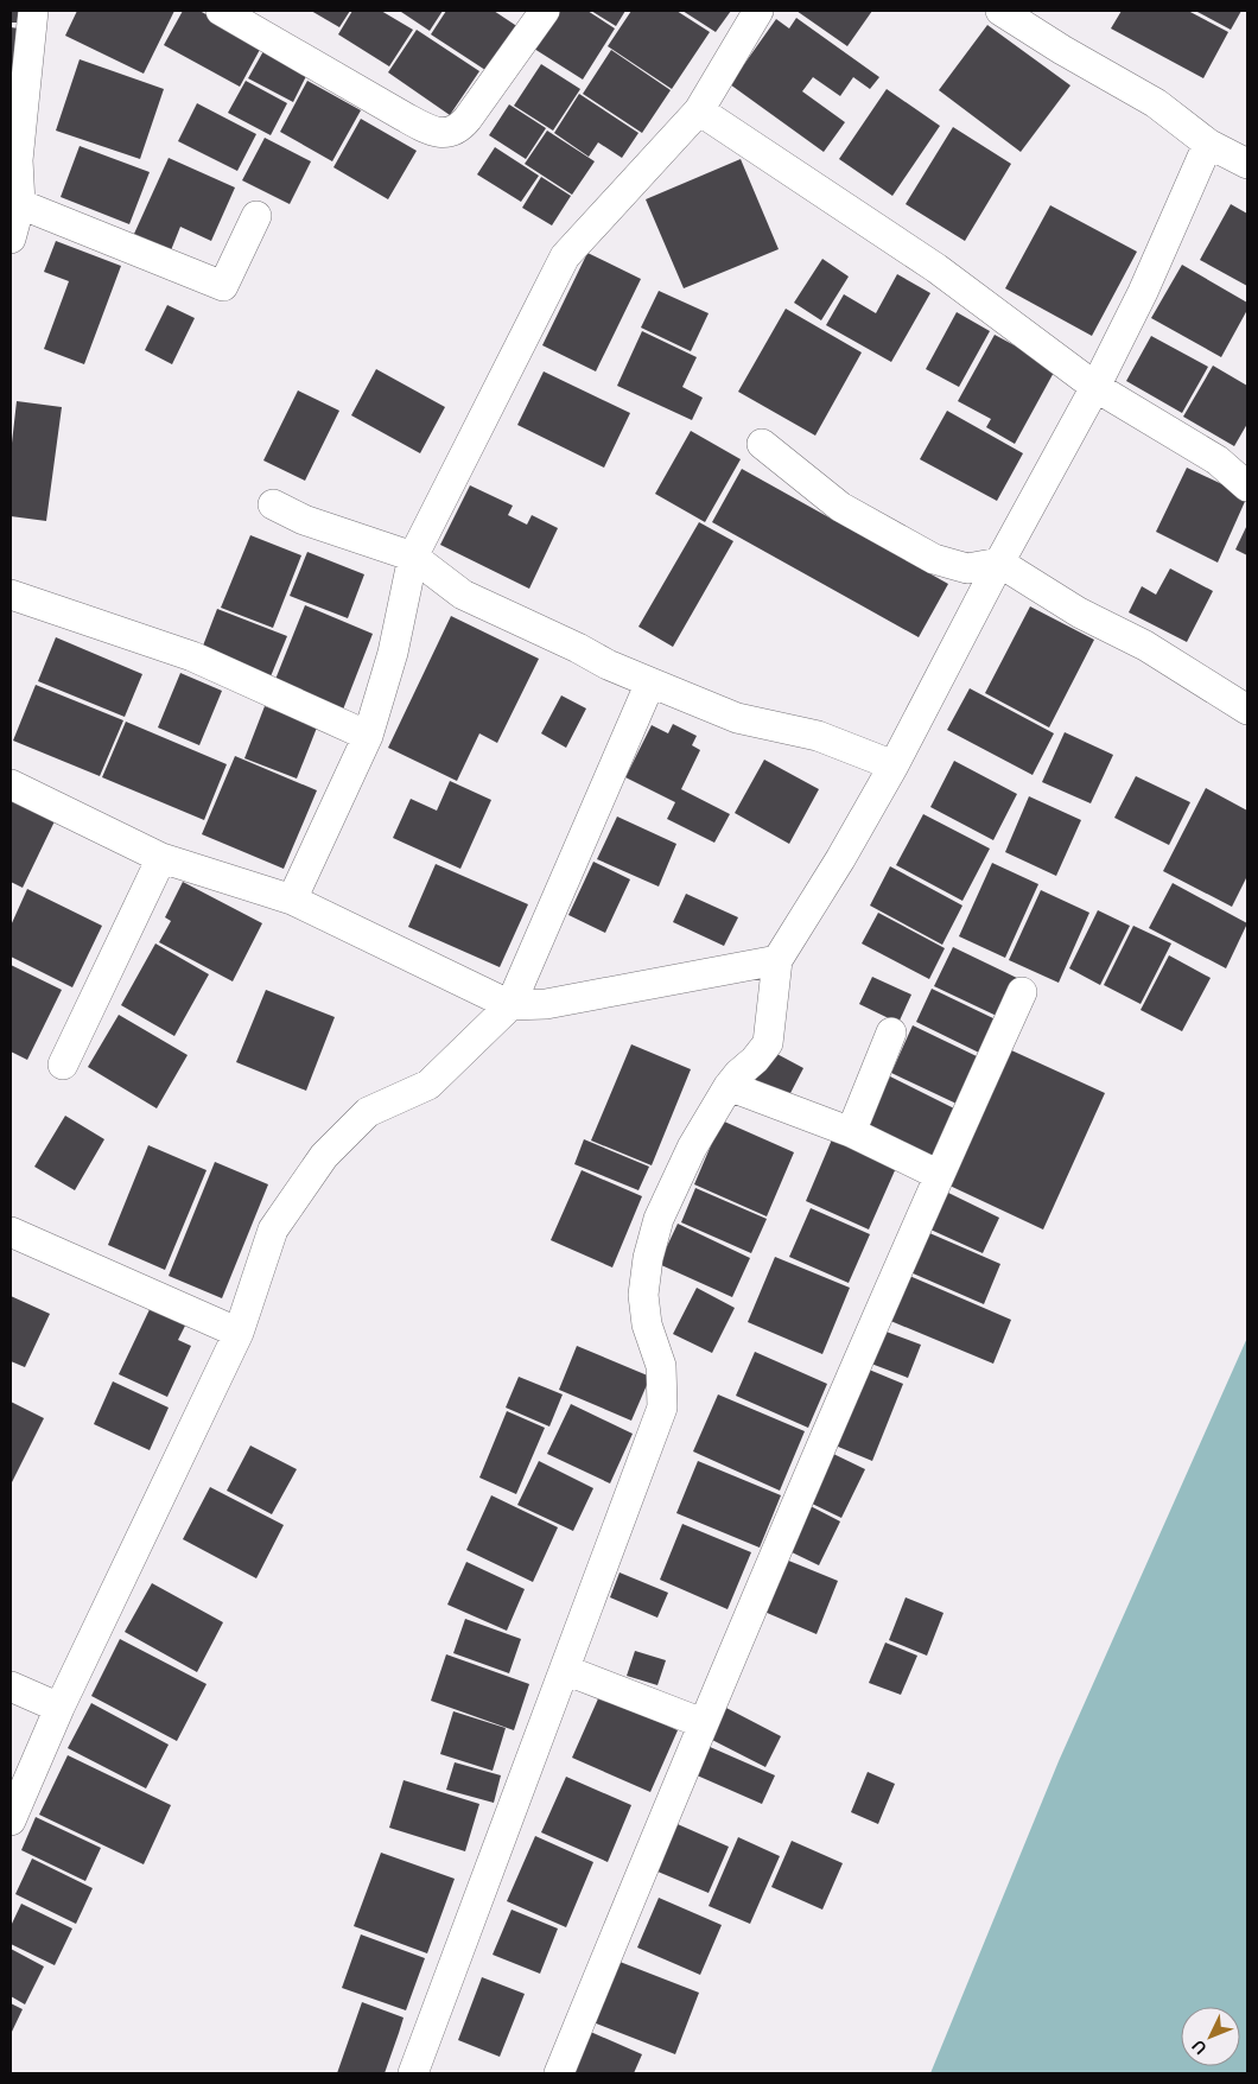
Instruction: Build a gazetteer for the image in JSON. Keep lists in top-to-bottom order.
{
  "north": "bottom left"
}
